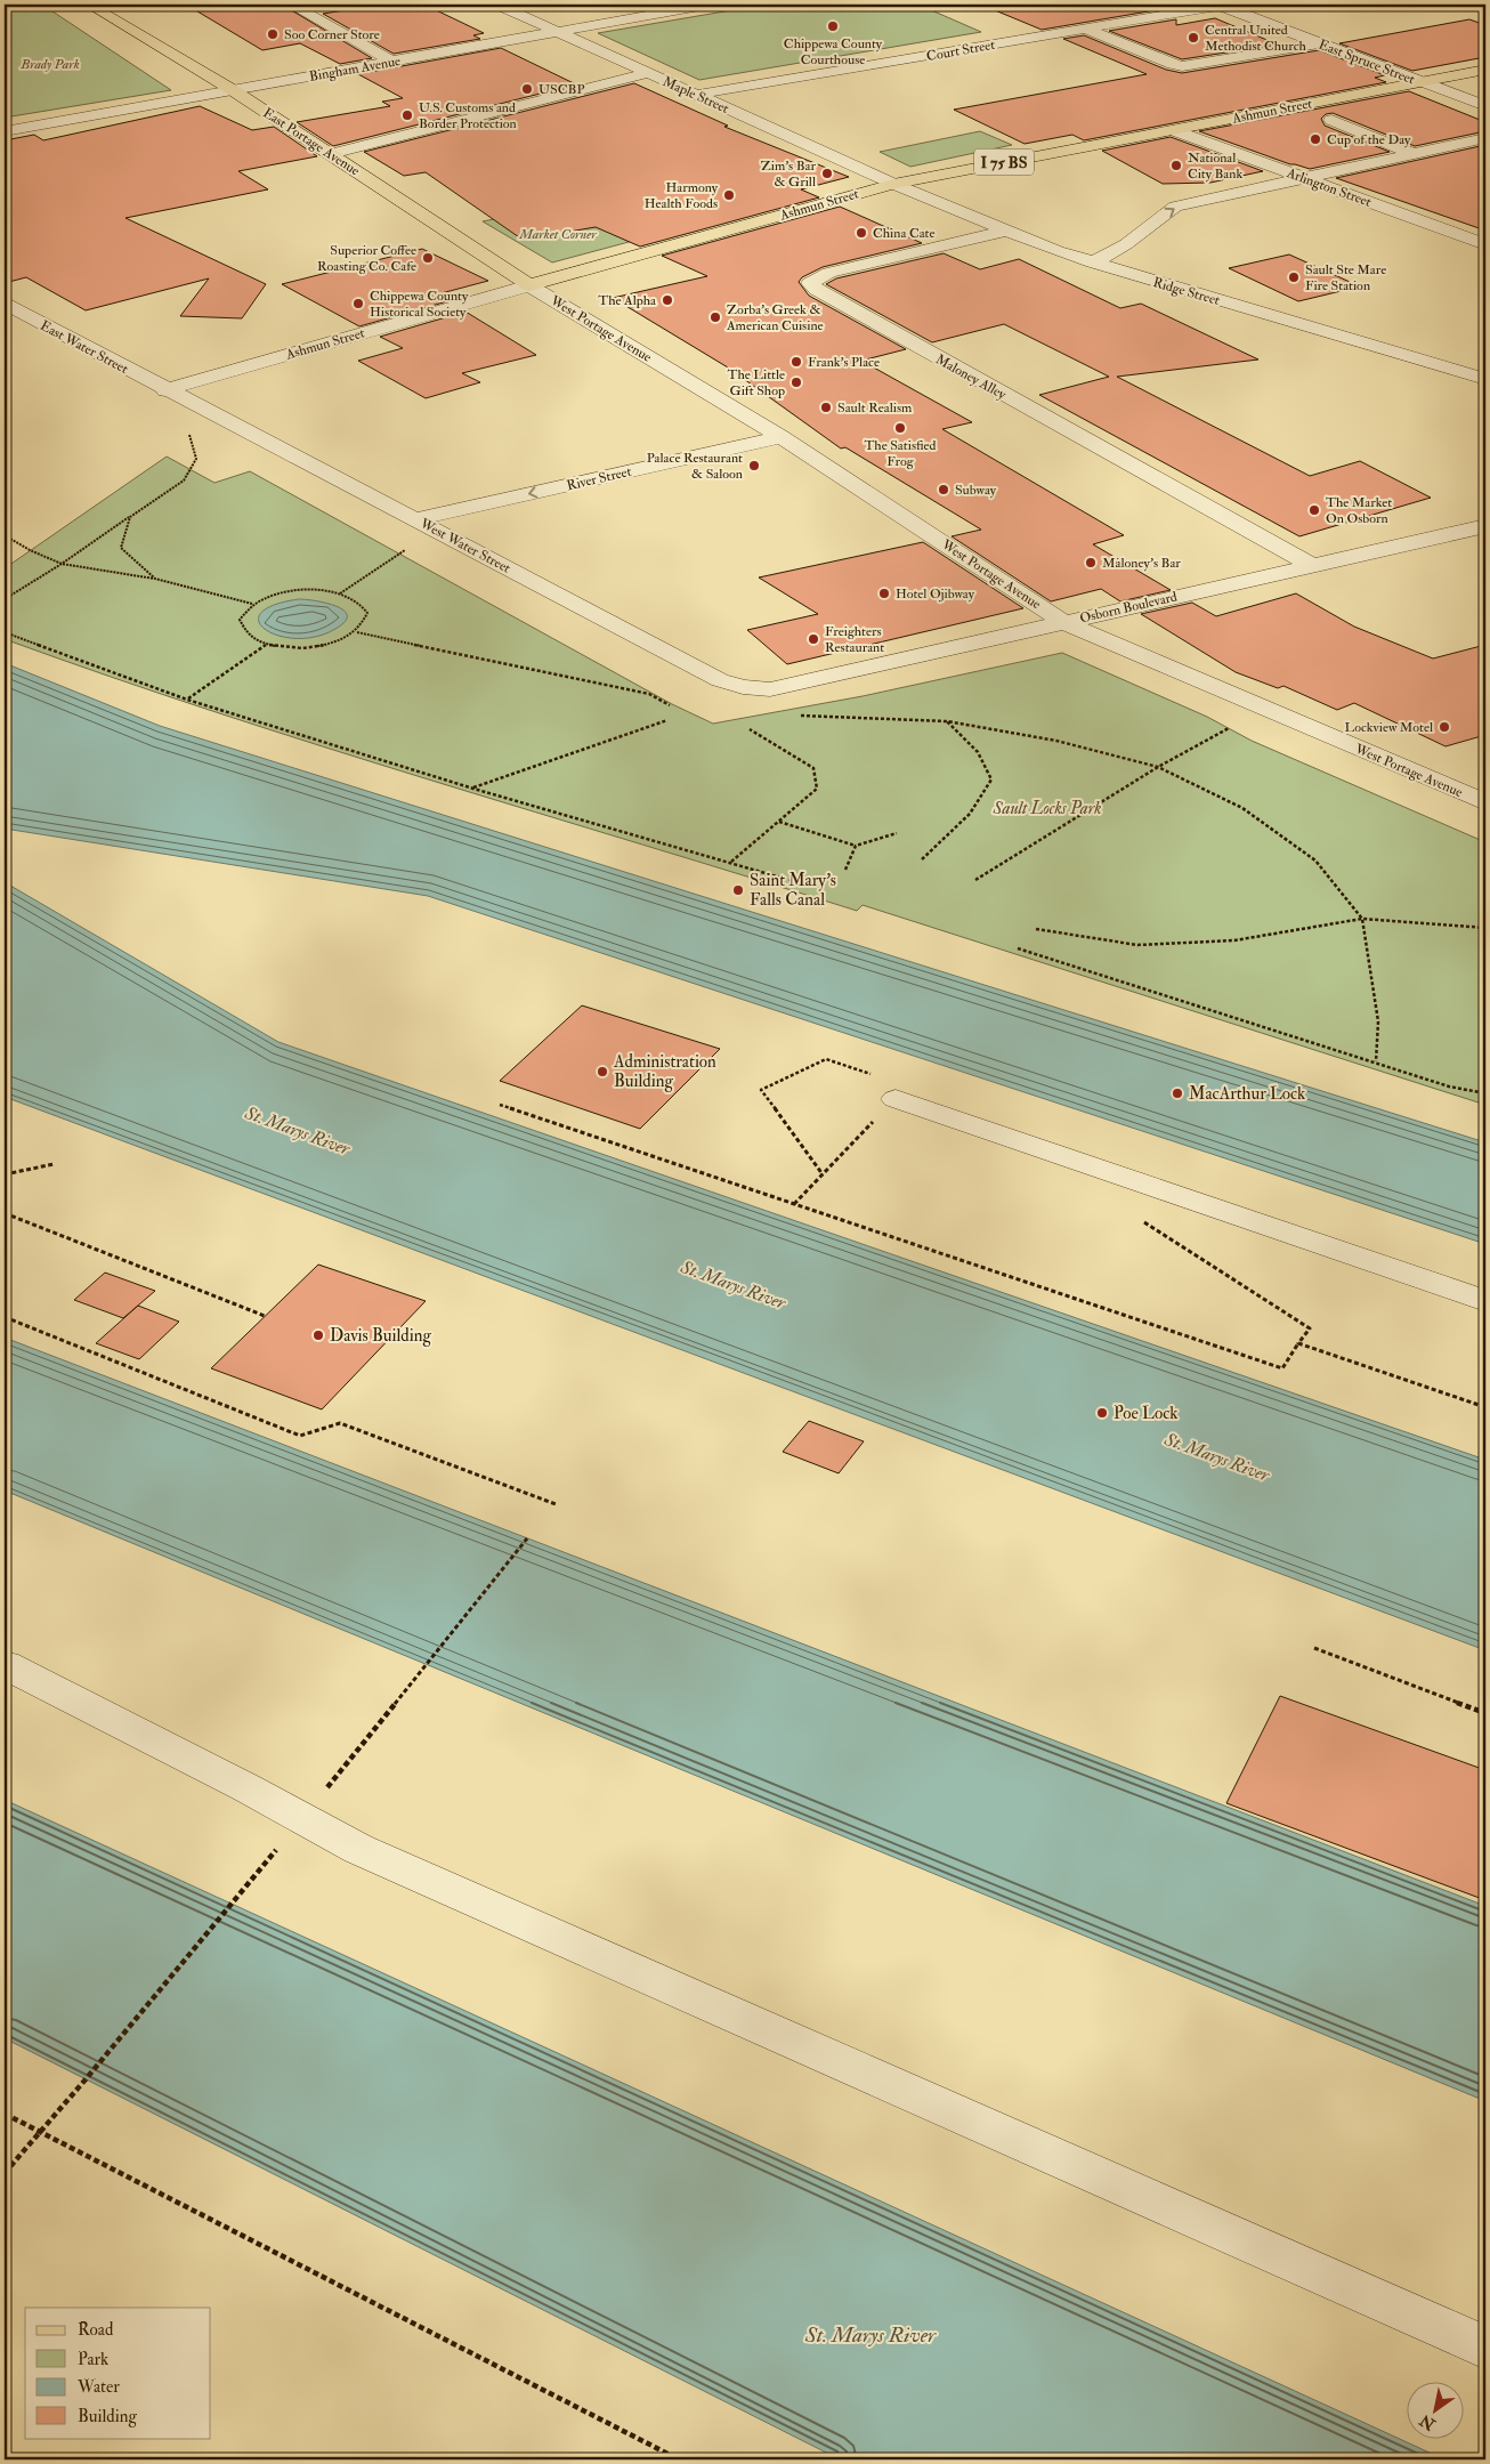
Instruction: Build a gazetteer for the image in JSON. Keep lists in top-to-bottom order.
{
  "streets": {
    "main road": ["Ashmun Street", "East Portage Avenue", "I 75 BS"],
    "street": [
      "Court Street",
      "East Spruce Street",
      "Bingham Avenue",
      "Maple Street",
      "Arlington Street",
      "Ridge Street",
      "West Portage Avenue",
      "East Water Street",
      "Maloney Alley",
      "River Street",
      "West Water Street",
      "Osborn Boulevard"
    ]
  },
  "crossings": [
    ["Court Street", "East Spruce Street"],
    ["Court Street", "Maple Street"],
    ["East Spruce Street", "Ashmun Street"],
    ["Bingham Avenue", "Maple Street"],
    ["Bingham Avenue", "East Portage Avenue"],
    ["Maple Street", "Ashmun Street"],
    ["Maple Street", "Ridge Street"],
    ["Ashmun Street", "East Portage Avenue"],
    ["Ashmun Street", "Arlington Street"],
    ["Ashmun Street", "Ridge Street"],
    ["Ashmun Street", "West Portage Avenue"],
    ["Ashmun Street", "East Water Street"],
    ["Ashmun Street", "West Water Street"],
    ["East Portage Avenue", "West Portage Avenue"],
    ["Ridge Street", "Maloney Alley"],
    ["West Portage Avenue", "River Street"],
    ["West Portage Avenue", "Osborn Boulevard"],
    ["East Water Street", "West Water Street"],
    ["Maloney Alley", "Osborn Boulevard"],
    ["River Street", "West Water Street"],
    ["West Water Street", "Osborn Boulevard"]
  ],
  "one_way": ["River Street"],
  "water": ["St. Marys River"],
  "parks": ["Brady Park", "Market Corner", "Sault Locks Park"],
  "places": [
    "Chippewa County Courthouse",
    "Soo Corner Store",
    "Central United Methodist Church",
    "USCBP",
    "U.S. Customs and Border Protection",
    "Cup of the Day",
    "National City Bank",
    "Zim's Bar & Grill",
    "Harmony Health Foods",
    "China Cate",
    "Superior Coffee Roasting Co. Cafe",
    "Sault Ste Mare Fire Station",
    "The Alpha",
    "Chippewa County Historical Society",
    "Zorba's Greek & American Cuisine",
    "Frank's Place",
    "The Little Gift Shop",
    "Sault Realism",
    "The Satisfied Frog",
    "Palace Restaurant & Saloon",
    "Subway",
    "The Market On Osborn",
    "Maloney's Bar",
    "Hotel Ojibway",
    "Freighters Restaurant",
    "Lockview Motel",
    "Saint Mary's Falls Canal",
    "Administration Building",
    "MacArthur Lock",
    "Davis Building",
    "Poe Lock"
  ],
  "legend": [
    "Road",
    "Park",
    "Water",
    "Building"
  ],
  "north": "bottom left"
}
